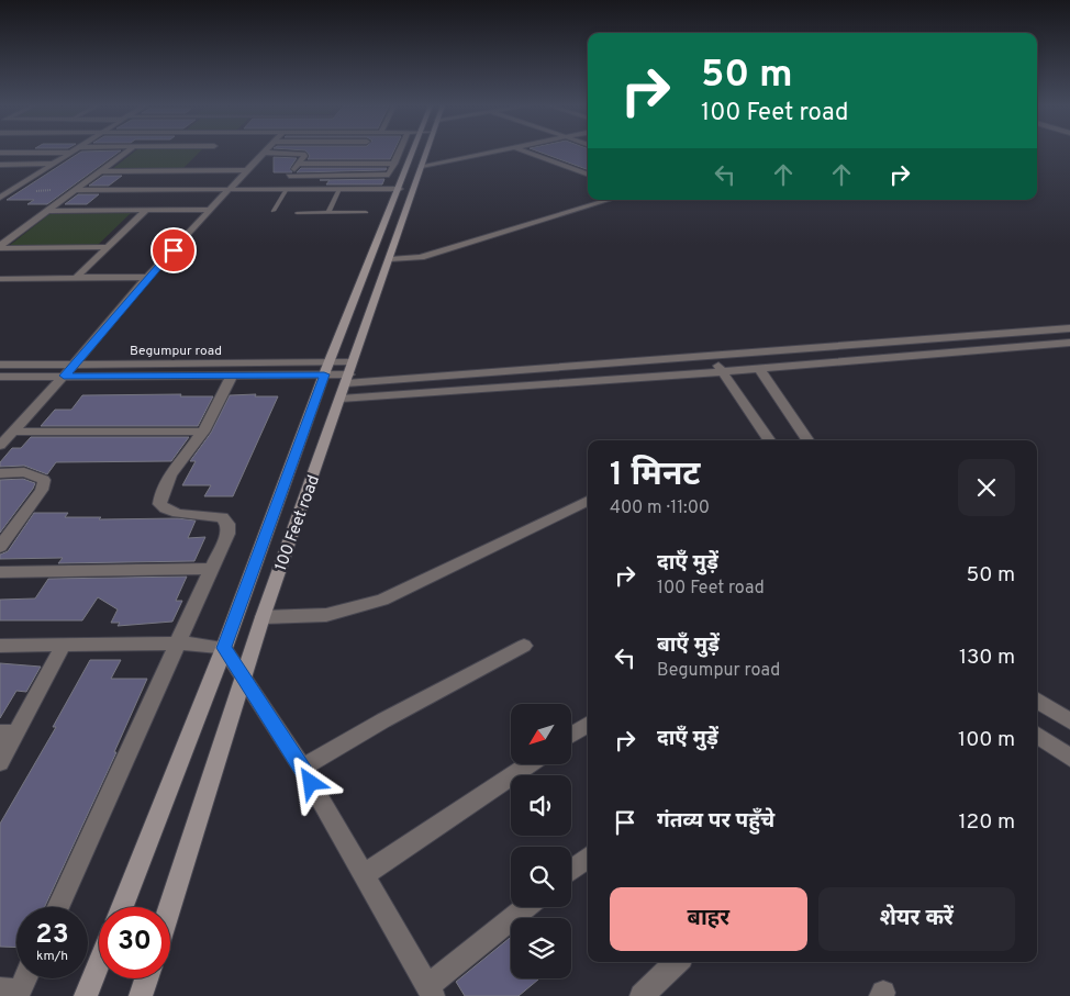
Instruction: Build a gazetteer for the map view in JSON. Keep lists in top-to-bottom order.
{
  "streets": {
    "street": ["Begumpur road", "100 Feet road"]
  },
  "crossings": [
    ["Begumpur road", "100 Feet road"]
  ],
  "north": "bottom left",
  "page": {
    "turn": ["50 m", "100 Feet road"],
    "heading": ["1 मिनट", "400 m · 11:00"],
    "list": [
      {
        "name": "दाएँ मुड़ें",
        "note": "100 Feet road",
        "value": "50 m"
      },
      {
        "name": "बाएँ मुड़ें",
        "note": "Begumpur road",
        "value": "130 m"
      },
      {
        "name": "दाएँ मुड़ें",
        "value": "100 m"
      },
      {
        "name": "गंतव्य पर पहुँचे",
        "value": "120 m"
      }
    ],
    "buttons": ["बाहर", "शेयर करें"],
    "speed": "23 km/h",
    "limit": "30"
  }
}
